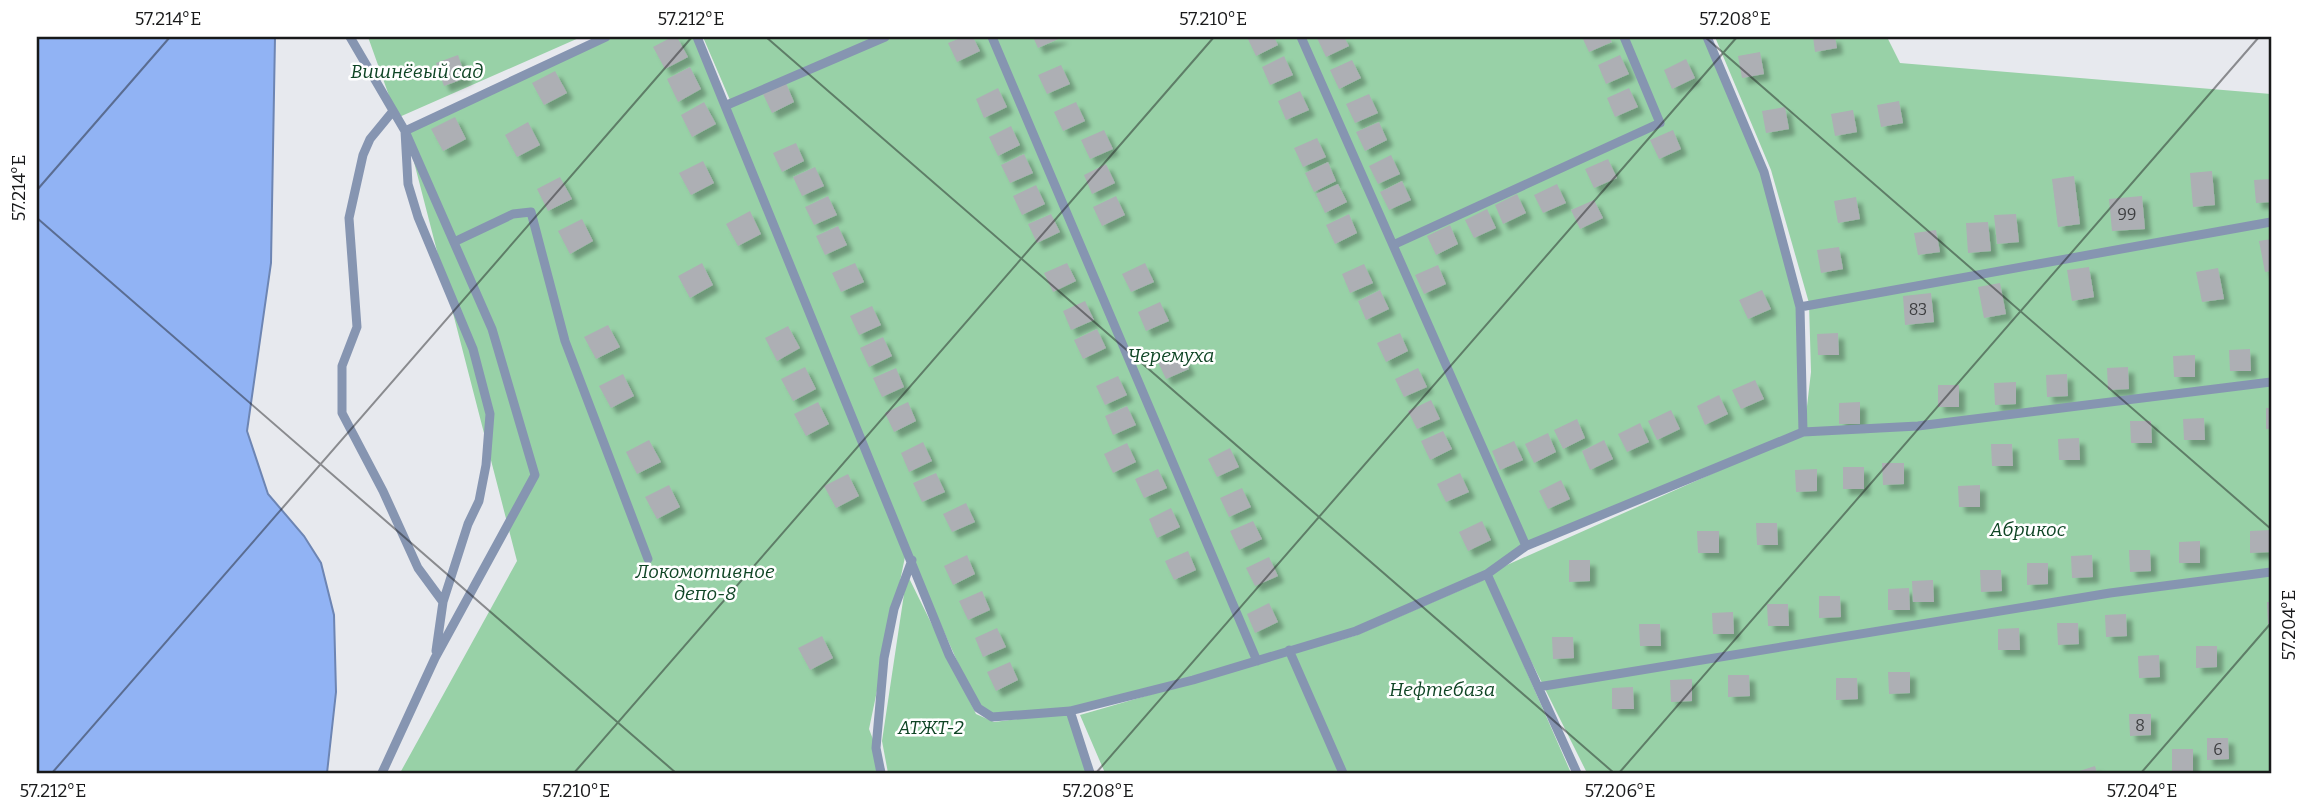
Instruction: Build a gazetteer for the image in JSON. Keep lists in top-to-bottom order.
{
  "parks": [
    "Вишнёвый сад",
    "Черемуха",
    "Абрикос",
    "Локомотивное депо-8",
    "Нефтебаза",
    "АТЖТ-2"
  ],
  "house_numbers": [
    "99",
    "83",
    "8",
    "6"
  ],
  "coordinates": [
    "57.214°E",
    "57.212°E",
    "57.210°E",
    "57.208°E",
    "57.204°E",
    "57.206°E"
  ]
}
